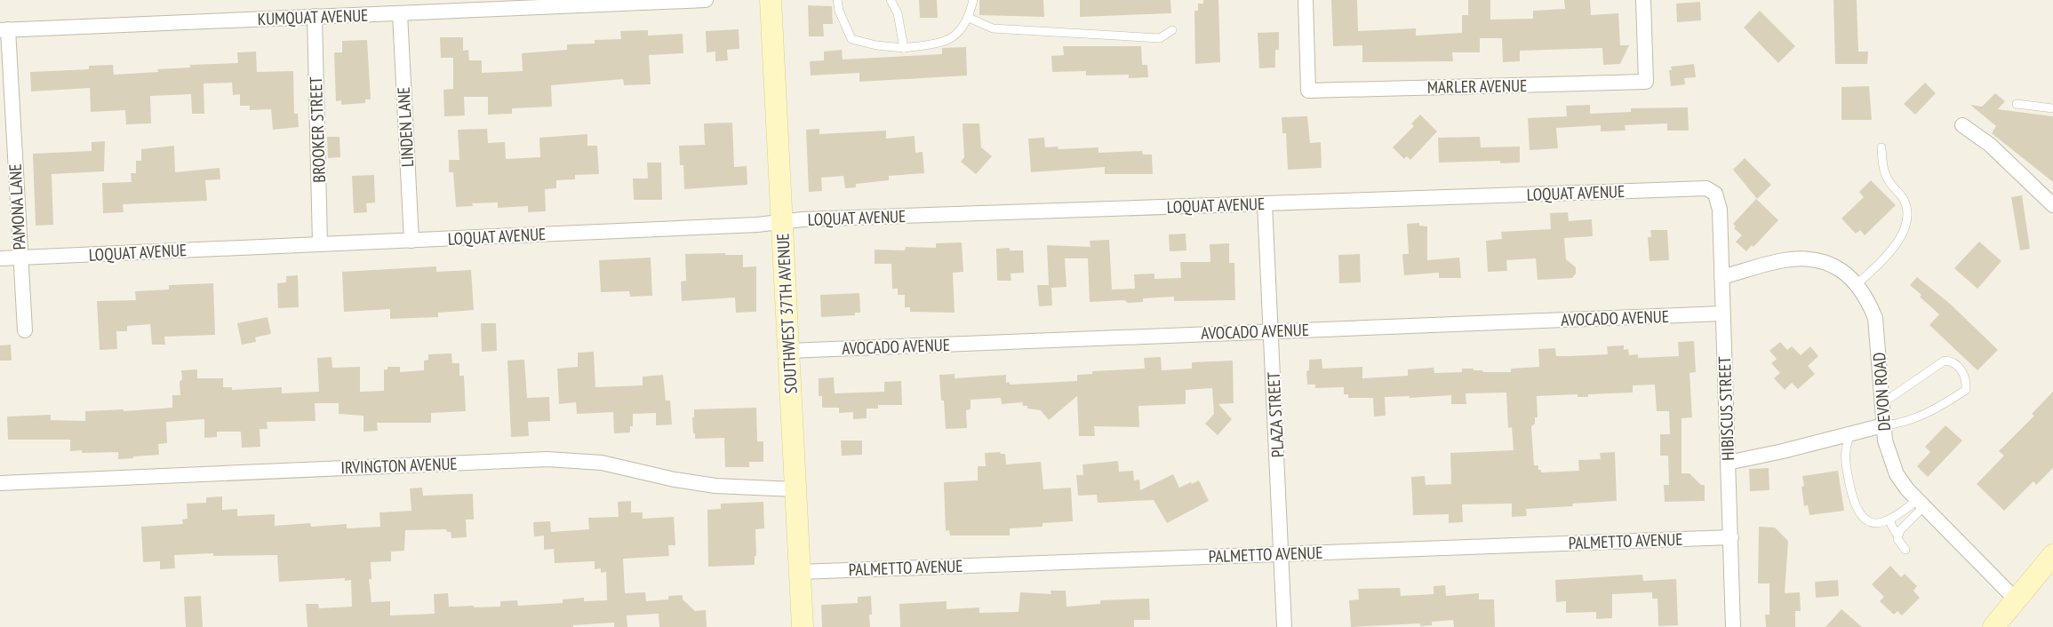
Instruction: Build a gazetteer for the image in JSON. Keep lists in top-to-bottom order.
{
  "streets": {
    "main road": ["SOUTHWEST 37TH AVENUE"],
    "street": [
      "KUMQUAT AVENUE",
      "MARLER AVENUE",
      "LINDEN LANE",
      "BROOKER STREET",
      "LOQUAT AVENUE",
      "PAMONA LANE",
      "AVOCADO AVENUE",
      "DEVON ROAD",
      "HIBISCUS STREET",
      "PLAZA STREET",
      "IRVINGTON AVENUE",
      "PALMETTO AVENUE"
    ]
  },
  "crossings": [
    ["KUMQUAT AVENUE", "LINDEN LANE"],
    ["KUMQUAT AVENUE", "BROOKER STREET"],
    ["KUMQUAT AVENUE", "PAMONA LANE"],
    ["LINDEN LANE", "LOQUAT AVENUE"],
    ["BROOKER STREET", "LOQUAT AVENUE"],
    ["LOQUAT AVENUE", "PAMONA LANE"],
    ["LOQUAT AVENUE", "SOUTHWEST 37TH AVENUE"],
    ["LOQUAT AVENUE", "HIBISCUS STREET"],
    ["LOQUAT AVENUE", "PLAZA STREET"],
    ["SOUTHWEST 37TH AVENUE", "AVOCADO AVENUE"],
    ["SOUTHWEST 37TH AVENUE", "IRVINGTON AVENUE"],
    ["SOUTHWEST 37TH AVENUE", "PALMETTO AVENUE"],
    ["AVOCADO AVENUE", "HIBISCUS STREET"],
    ["AVOCADO AVENUE", "PLAZA STREET"],
    ["DEVON ROAD", "HIBISCUS STREET"],
    ["HIBISCUS STREET", "PALMETTO AVENUE"],
    ["PLAZA STREET", "PALMETTO AVENUE"]
  ]
}
